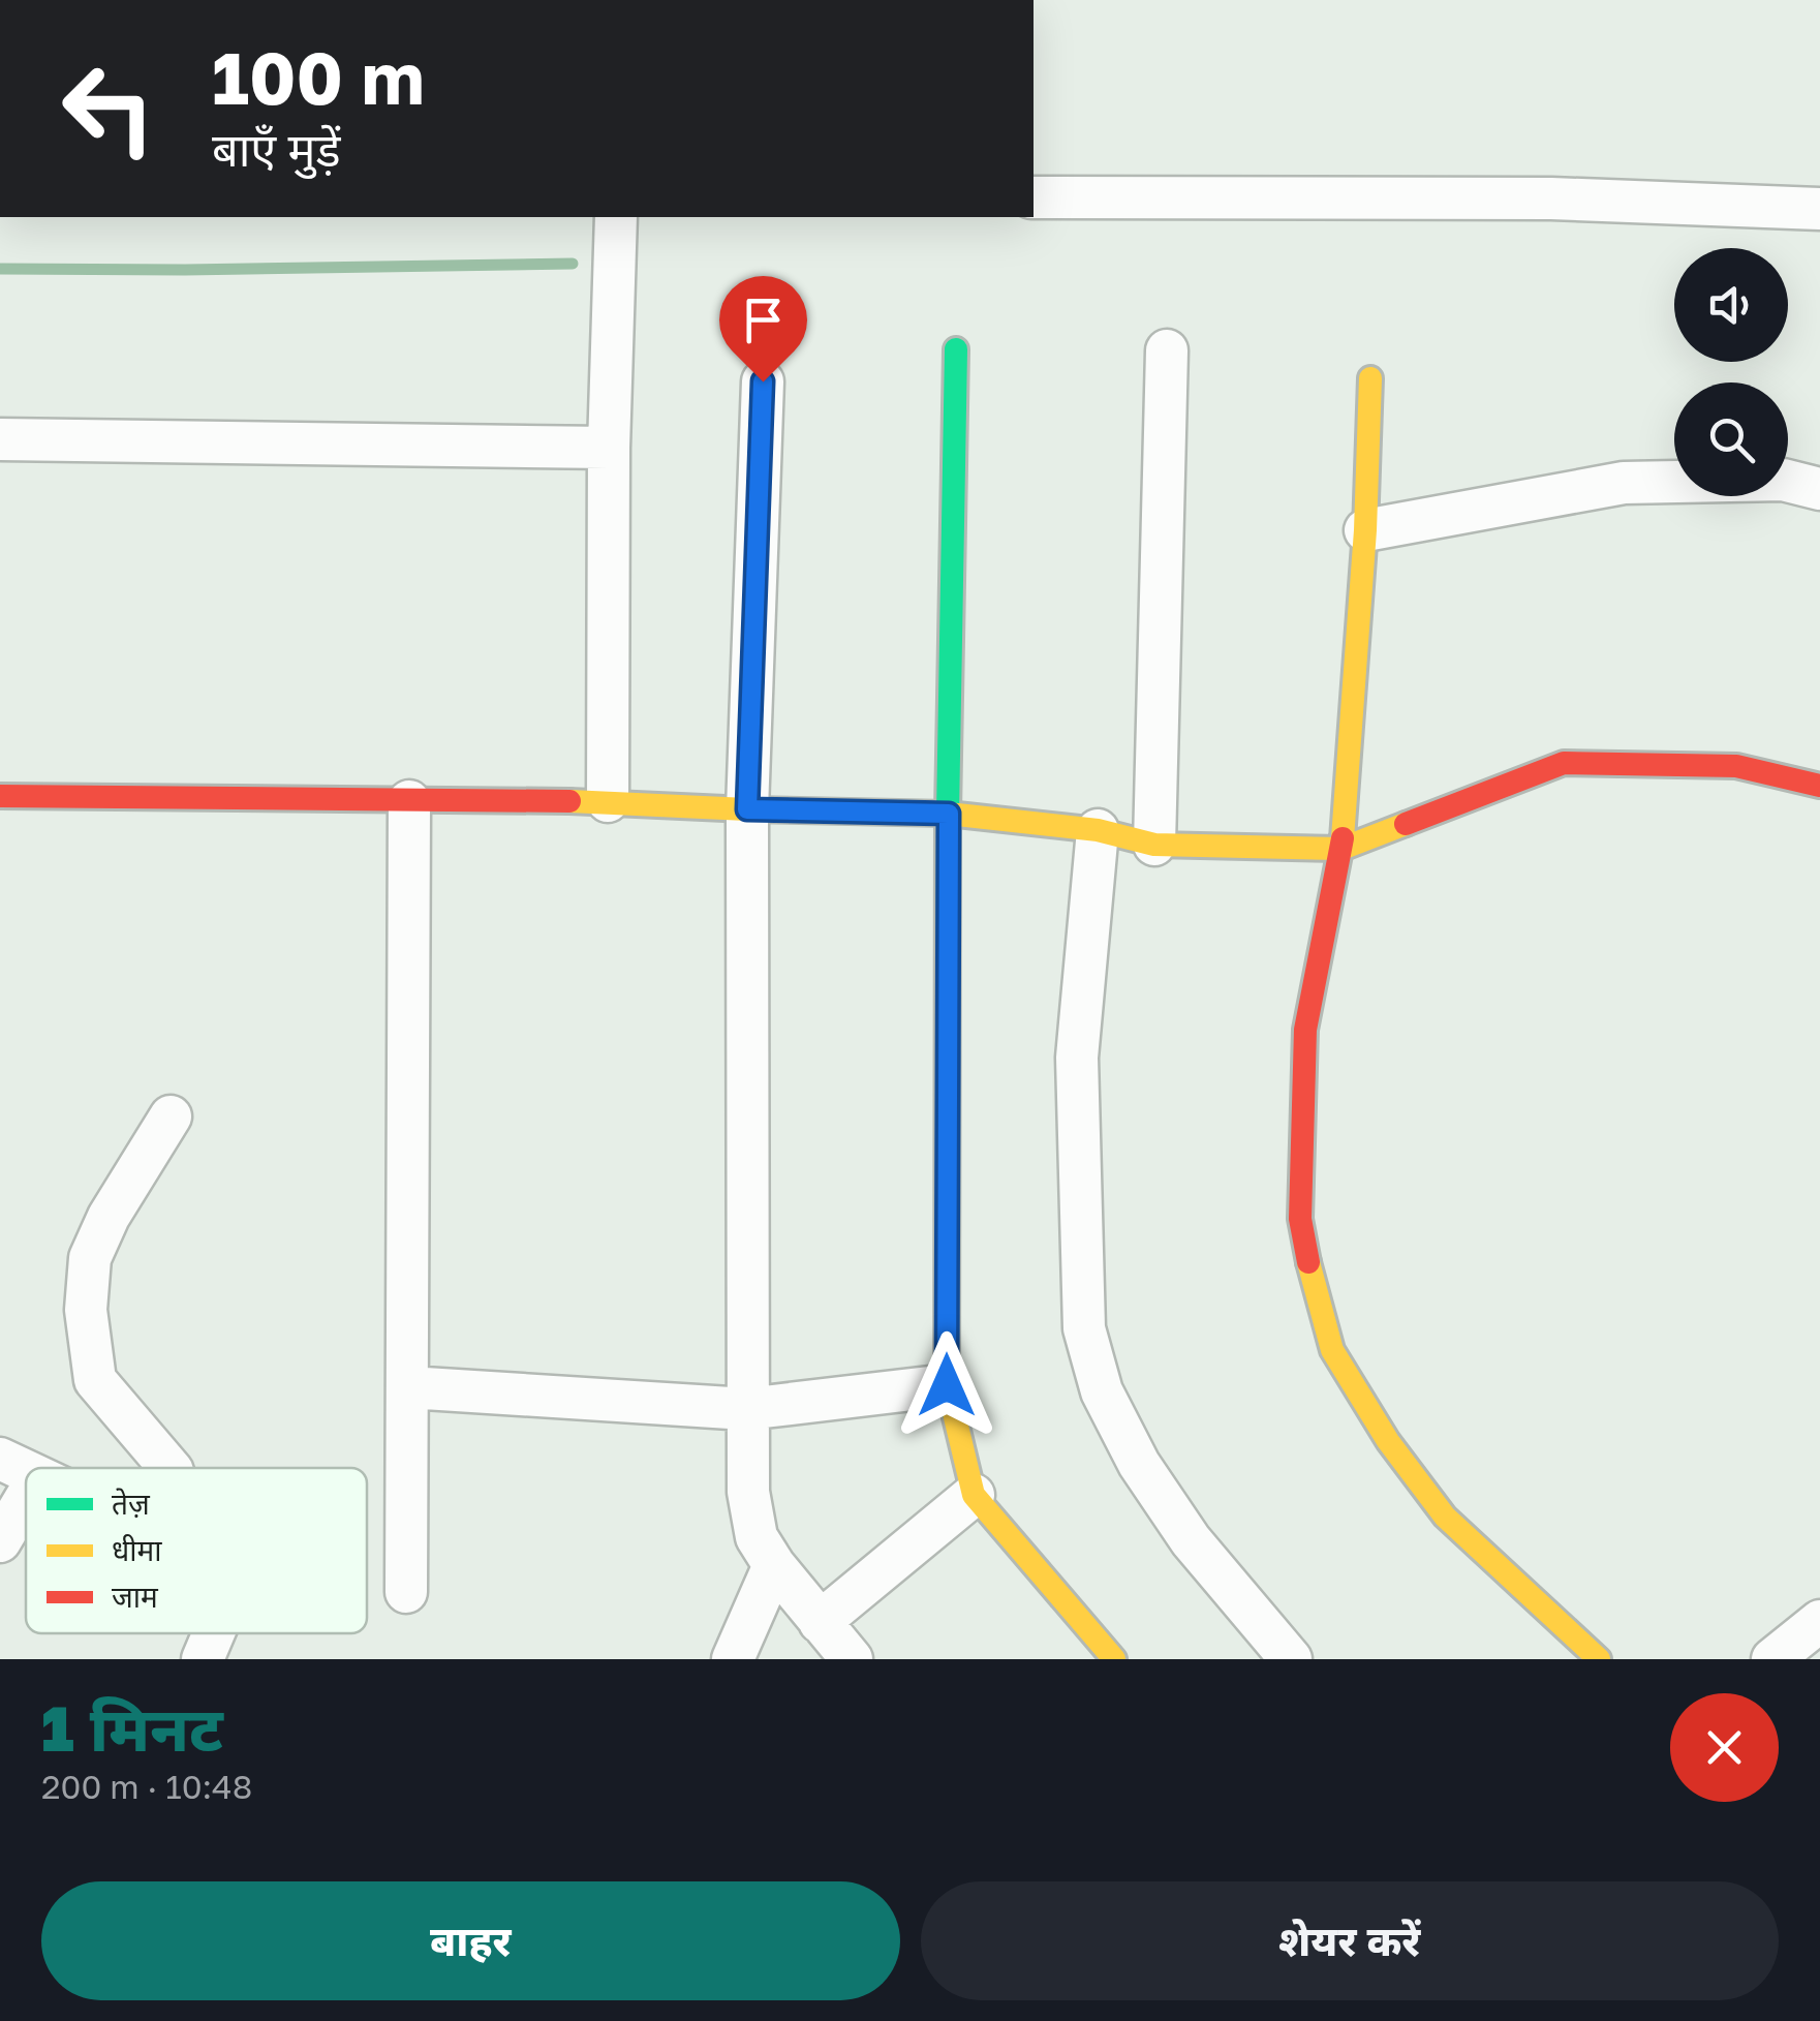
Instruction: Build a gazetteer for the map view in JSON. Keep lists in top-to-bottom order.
{
  "legend": ["तेज़", "धीमा", "जाम"],
  "page": {
    "turn": ["100 m", "बाएँ मुड़ें"],
    "heading": ["1 मिनट", "200 m · 10:48"],
    "buttons": ["बाहर", "शेयर करें"]
  }
}
